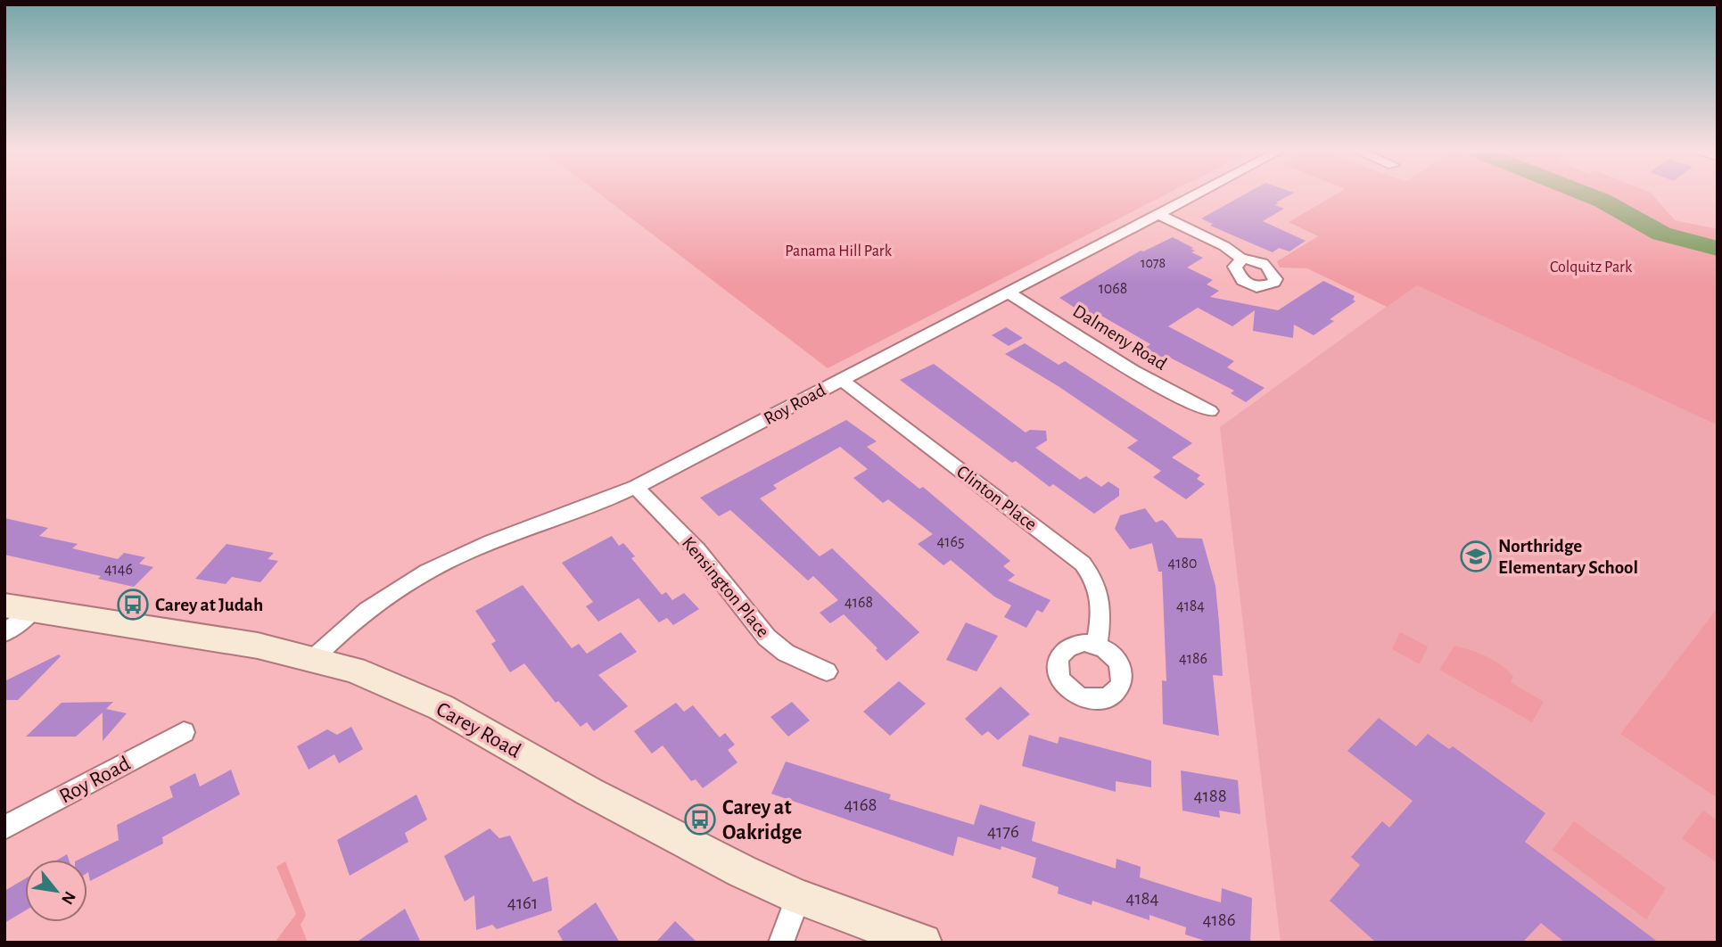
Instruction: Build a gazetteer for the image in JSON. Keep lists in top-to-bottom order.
{
  "streets": {
    "street": [
      "Dalmeny Road",
      "Roy Road",
      "Clinton Place",
      "Kensington Place",
      "Carey Road"
    ]
  },
  "crossings": [
    ["Dalmeny Road", "Roy Road"],
    ["Roy Road", "Clinton Place"],
    ["Roy Road", "Kensington Place"],
    ["Roy Road", "Carey Road"]
  ],
  "parks": ["Panama Hill Park", "Colquitz Park"],
  "places": {
    "school or university": ["Northridge Elementary School"],
    "bus stop": ["Carey at Judah", "Carey at Oakridge"]
  },
  "house_numbers": [
    "1078",
    "1068",
    "4165",
    "4180",
    "4146",
    "4168",
    "4184",
    "4186",
    "4188",
    "4168",
    "4176",
    "4184",
    "4161",
    "4186"
  ],
  "north": "bottom right"
}
